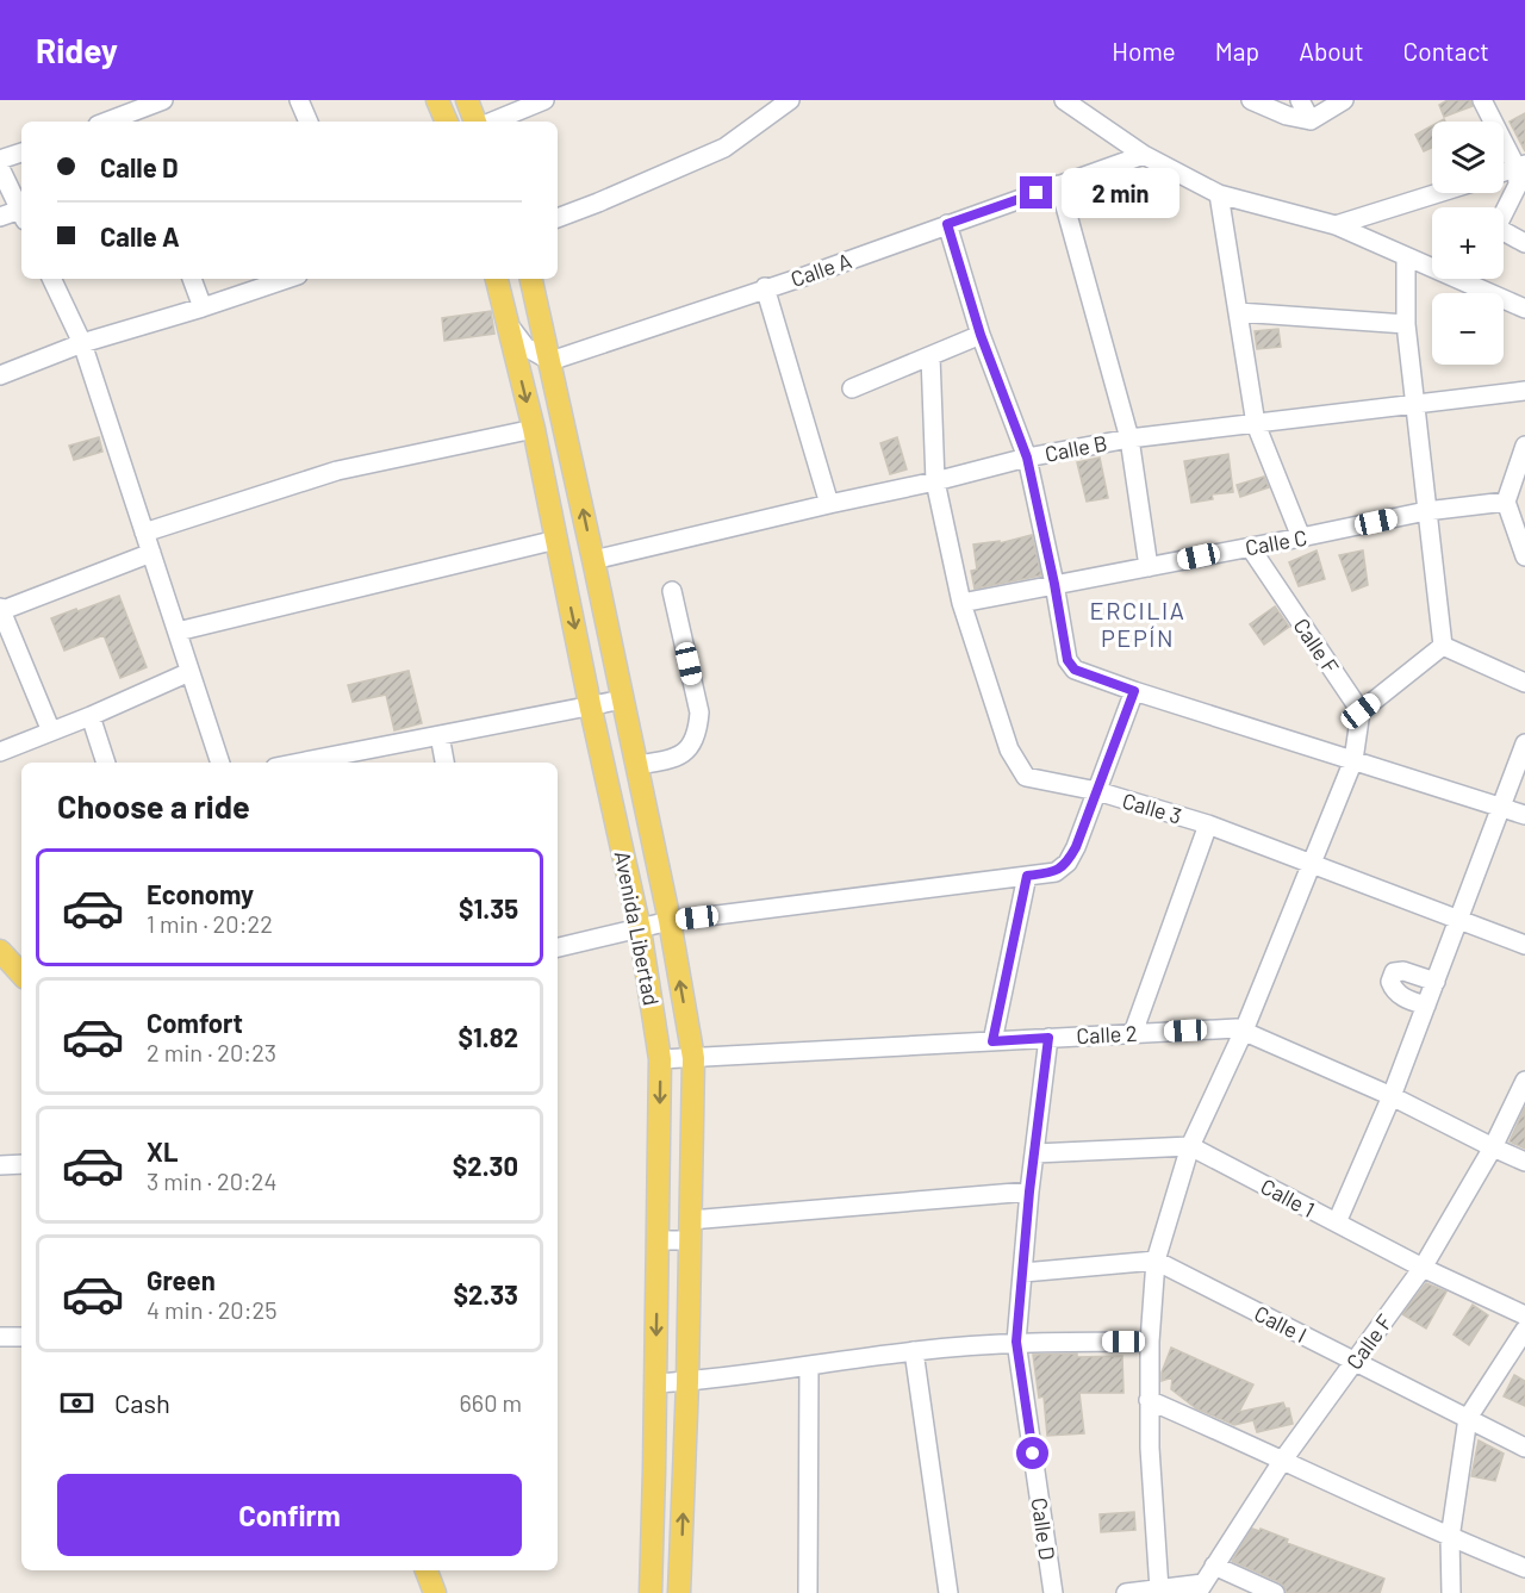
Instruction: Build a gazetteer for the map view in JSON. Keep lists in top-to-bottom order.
{
  "streets": {
    "main road": ["Avenida Libertad"],
    "street": [
      "Calle A",
      "Calle B",
      "Calle C",
      "Calle F",
      "Calle 3",
      "Calle 2",
      "Calle 1",
      "Calle I",
      "Calle D"
    ]
  },
  "crossings": [
    ["Calle A", "Avenida Libertad"],
    ["Calle B", "Calle 3"],
    ["Calle B", "Avenida Libertad"],
    ["Calle C", "Calle F"],
    ["Calle C", "Calle 3"],
    ["Calle F", "Calle 2"],
    ["Calle F", "Calle 1"],
    ["Calle F", "Calle I"],
    ["Avenida Libertad", "Calle 2"],
    ["Calle 2", "Calle D"]
  ],
  "districts": ["ERCILIA PEPÍN"],
  "page": {
    "header": "Ridey",
    "nav": [
      "Home",
      "Map",
      "About",
      "Contact"
    ],
    "map_buttons": ["+", "−"],
    "banner": ["Calle D", "Calle A"],
    "bubble": "2 min",
    "heading": "Choose a ride",
    "list": [
      {
        "name": "Economy",
        "note": "1 min · 20:22",
        "value": "$1.35"
      },
      {
        "name": "Comfort",
        "note": "2 min · 20:23",
        "value": "$1.82"
      },
      {
        "name": "XL",
        "note": "3 min · 20:24",
        "value": "$2.30"
      },
      {
        "name": "Green",
        "note": "4 min · 20:25",
        "value": "$2.33"
      }
    ],
    "pay": ["Cash", "660 m"],
    "buttons": "Confirm"
  }
}
